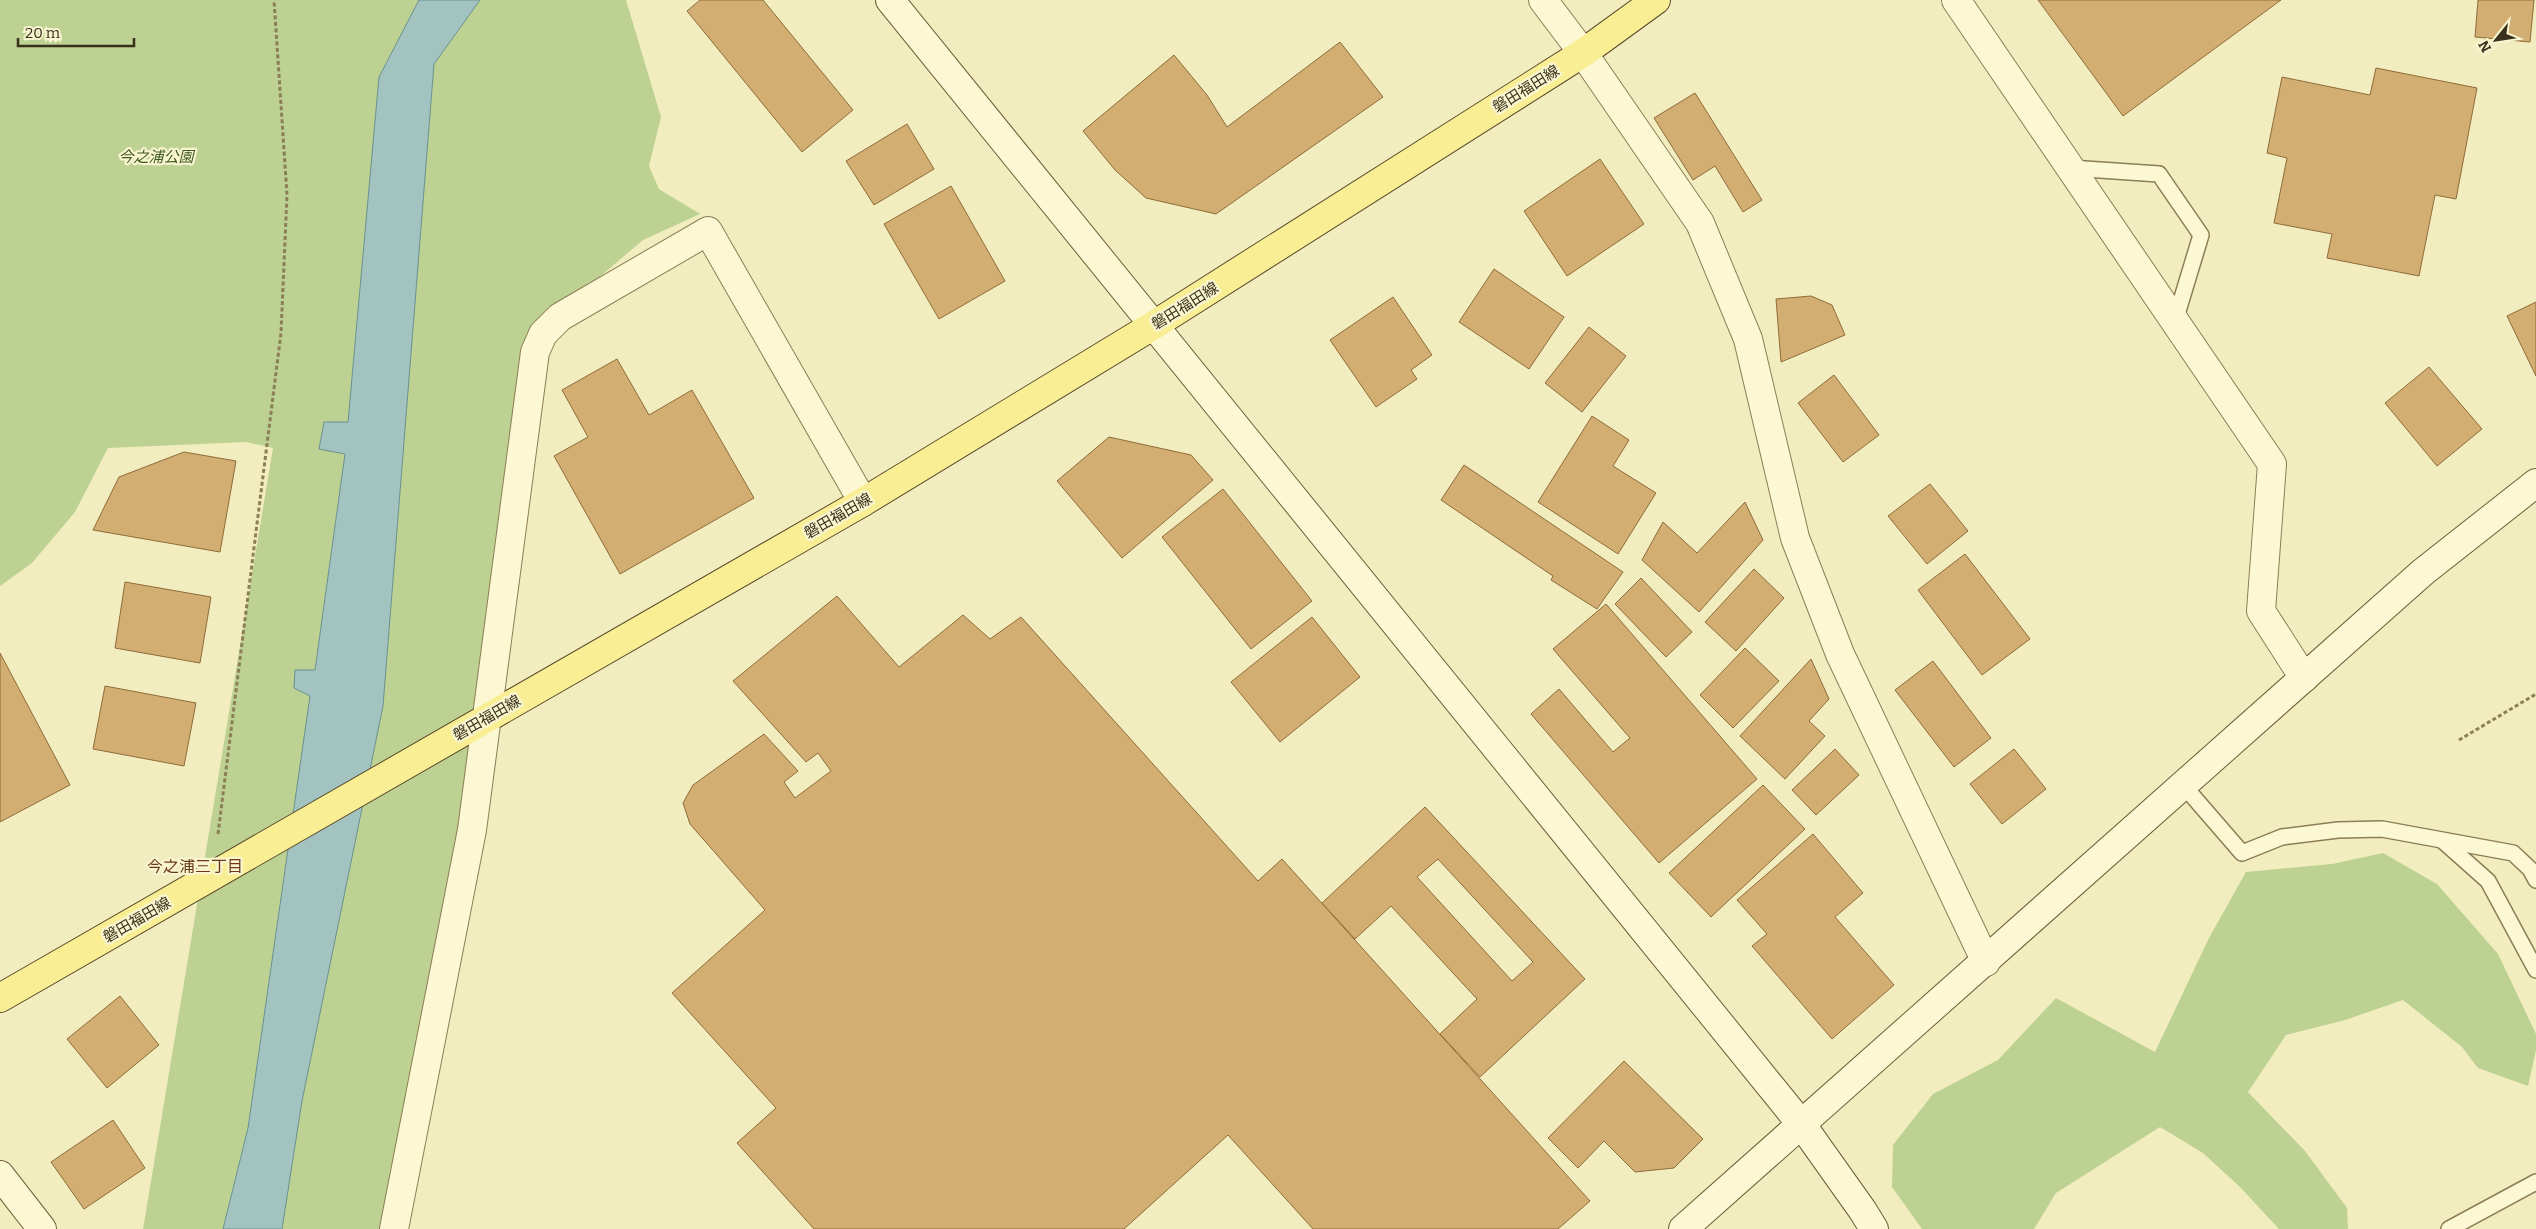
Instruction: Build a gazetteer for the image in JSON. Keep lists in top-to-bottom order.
{
  "streets": {
    "main road": ["磐田福田線"]
  },
  "districts": ["今之浦三丁目"],
  "parks": ["今之浦公園"],
  "scale_bar": "20 m",
  "north": "bottom left"
}
